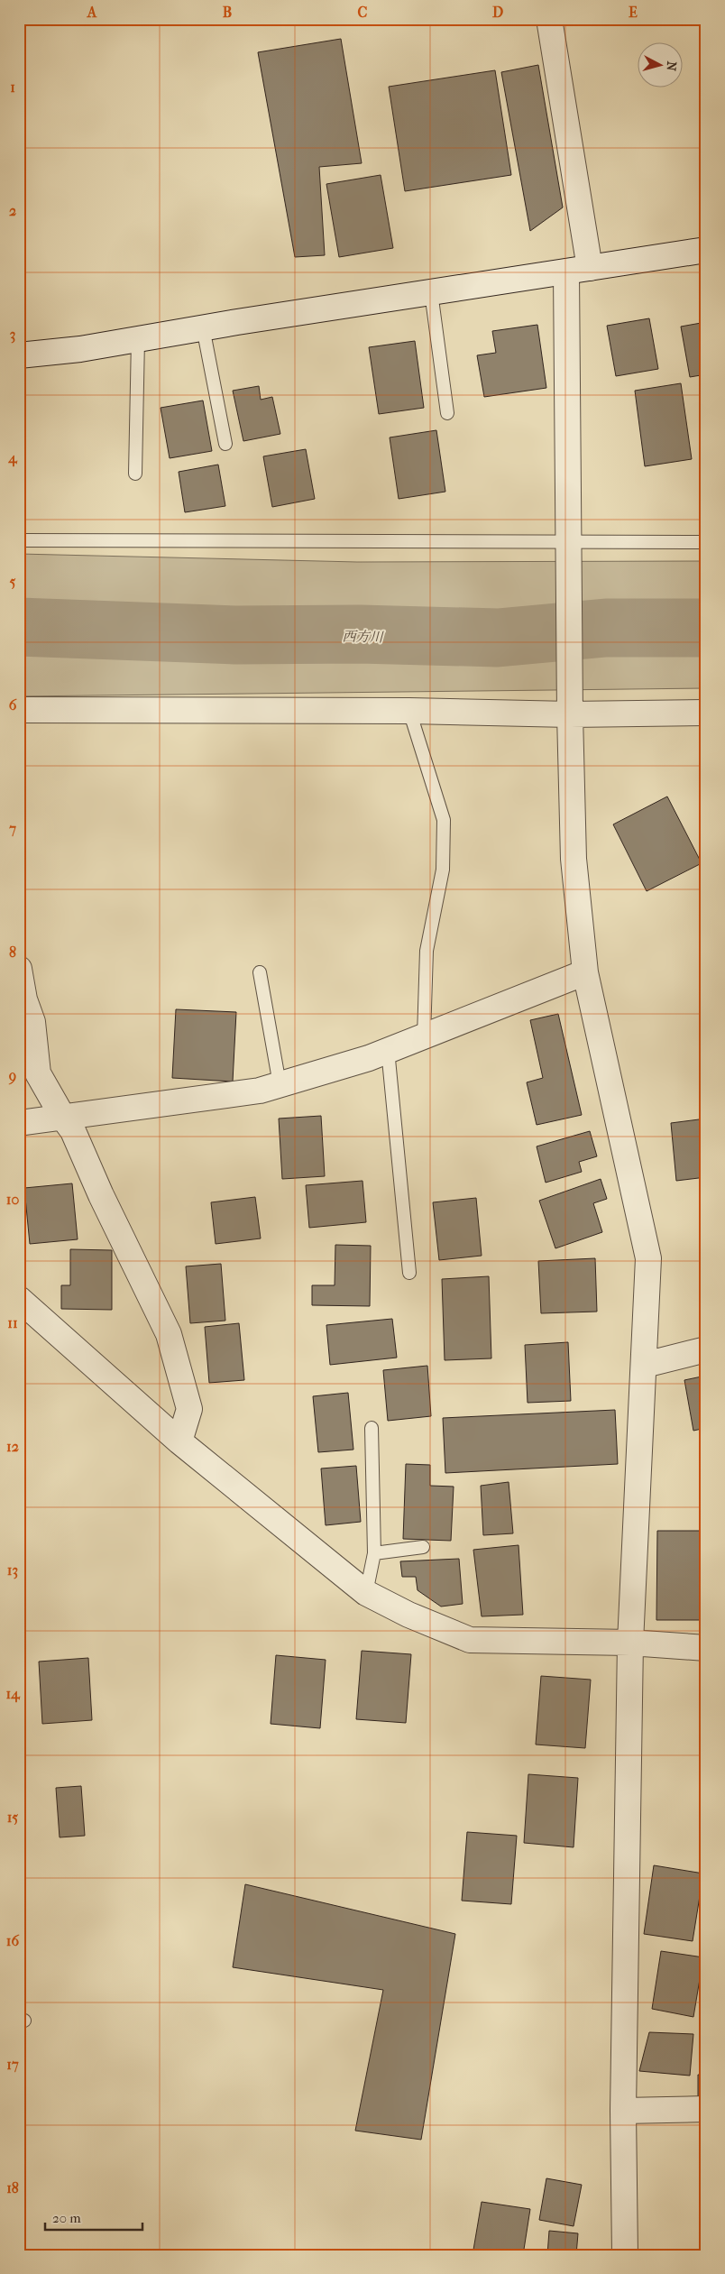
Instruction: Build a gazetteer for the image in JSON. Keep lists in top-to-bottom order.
{
  "water": ["西方川"],
  "scale_bar": "20 m",
  "north": "right",
  "grid": {
    "columns": [
      "A",
      "B",
      "C",
      "D",
      "E"
    ],
    "rows": [
      "1",
      "2",
      "3",
      "4",
      "5",
      "6",
      "7",
      "8",
      "9",
      "10",
      "11",
      "12",
      "13",
      "14",
      "15",
      "16",
      "17",
      "18"
    ]
  }
}
